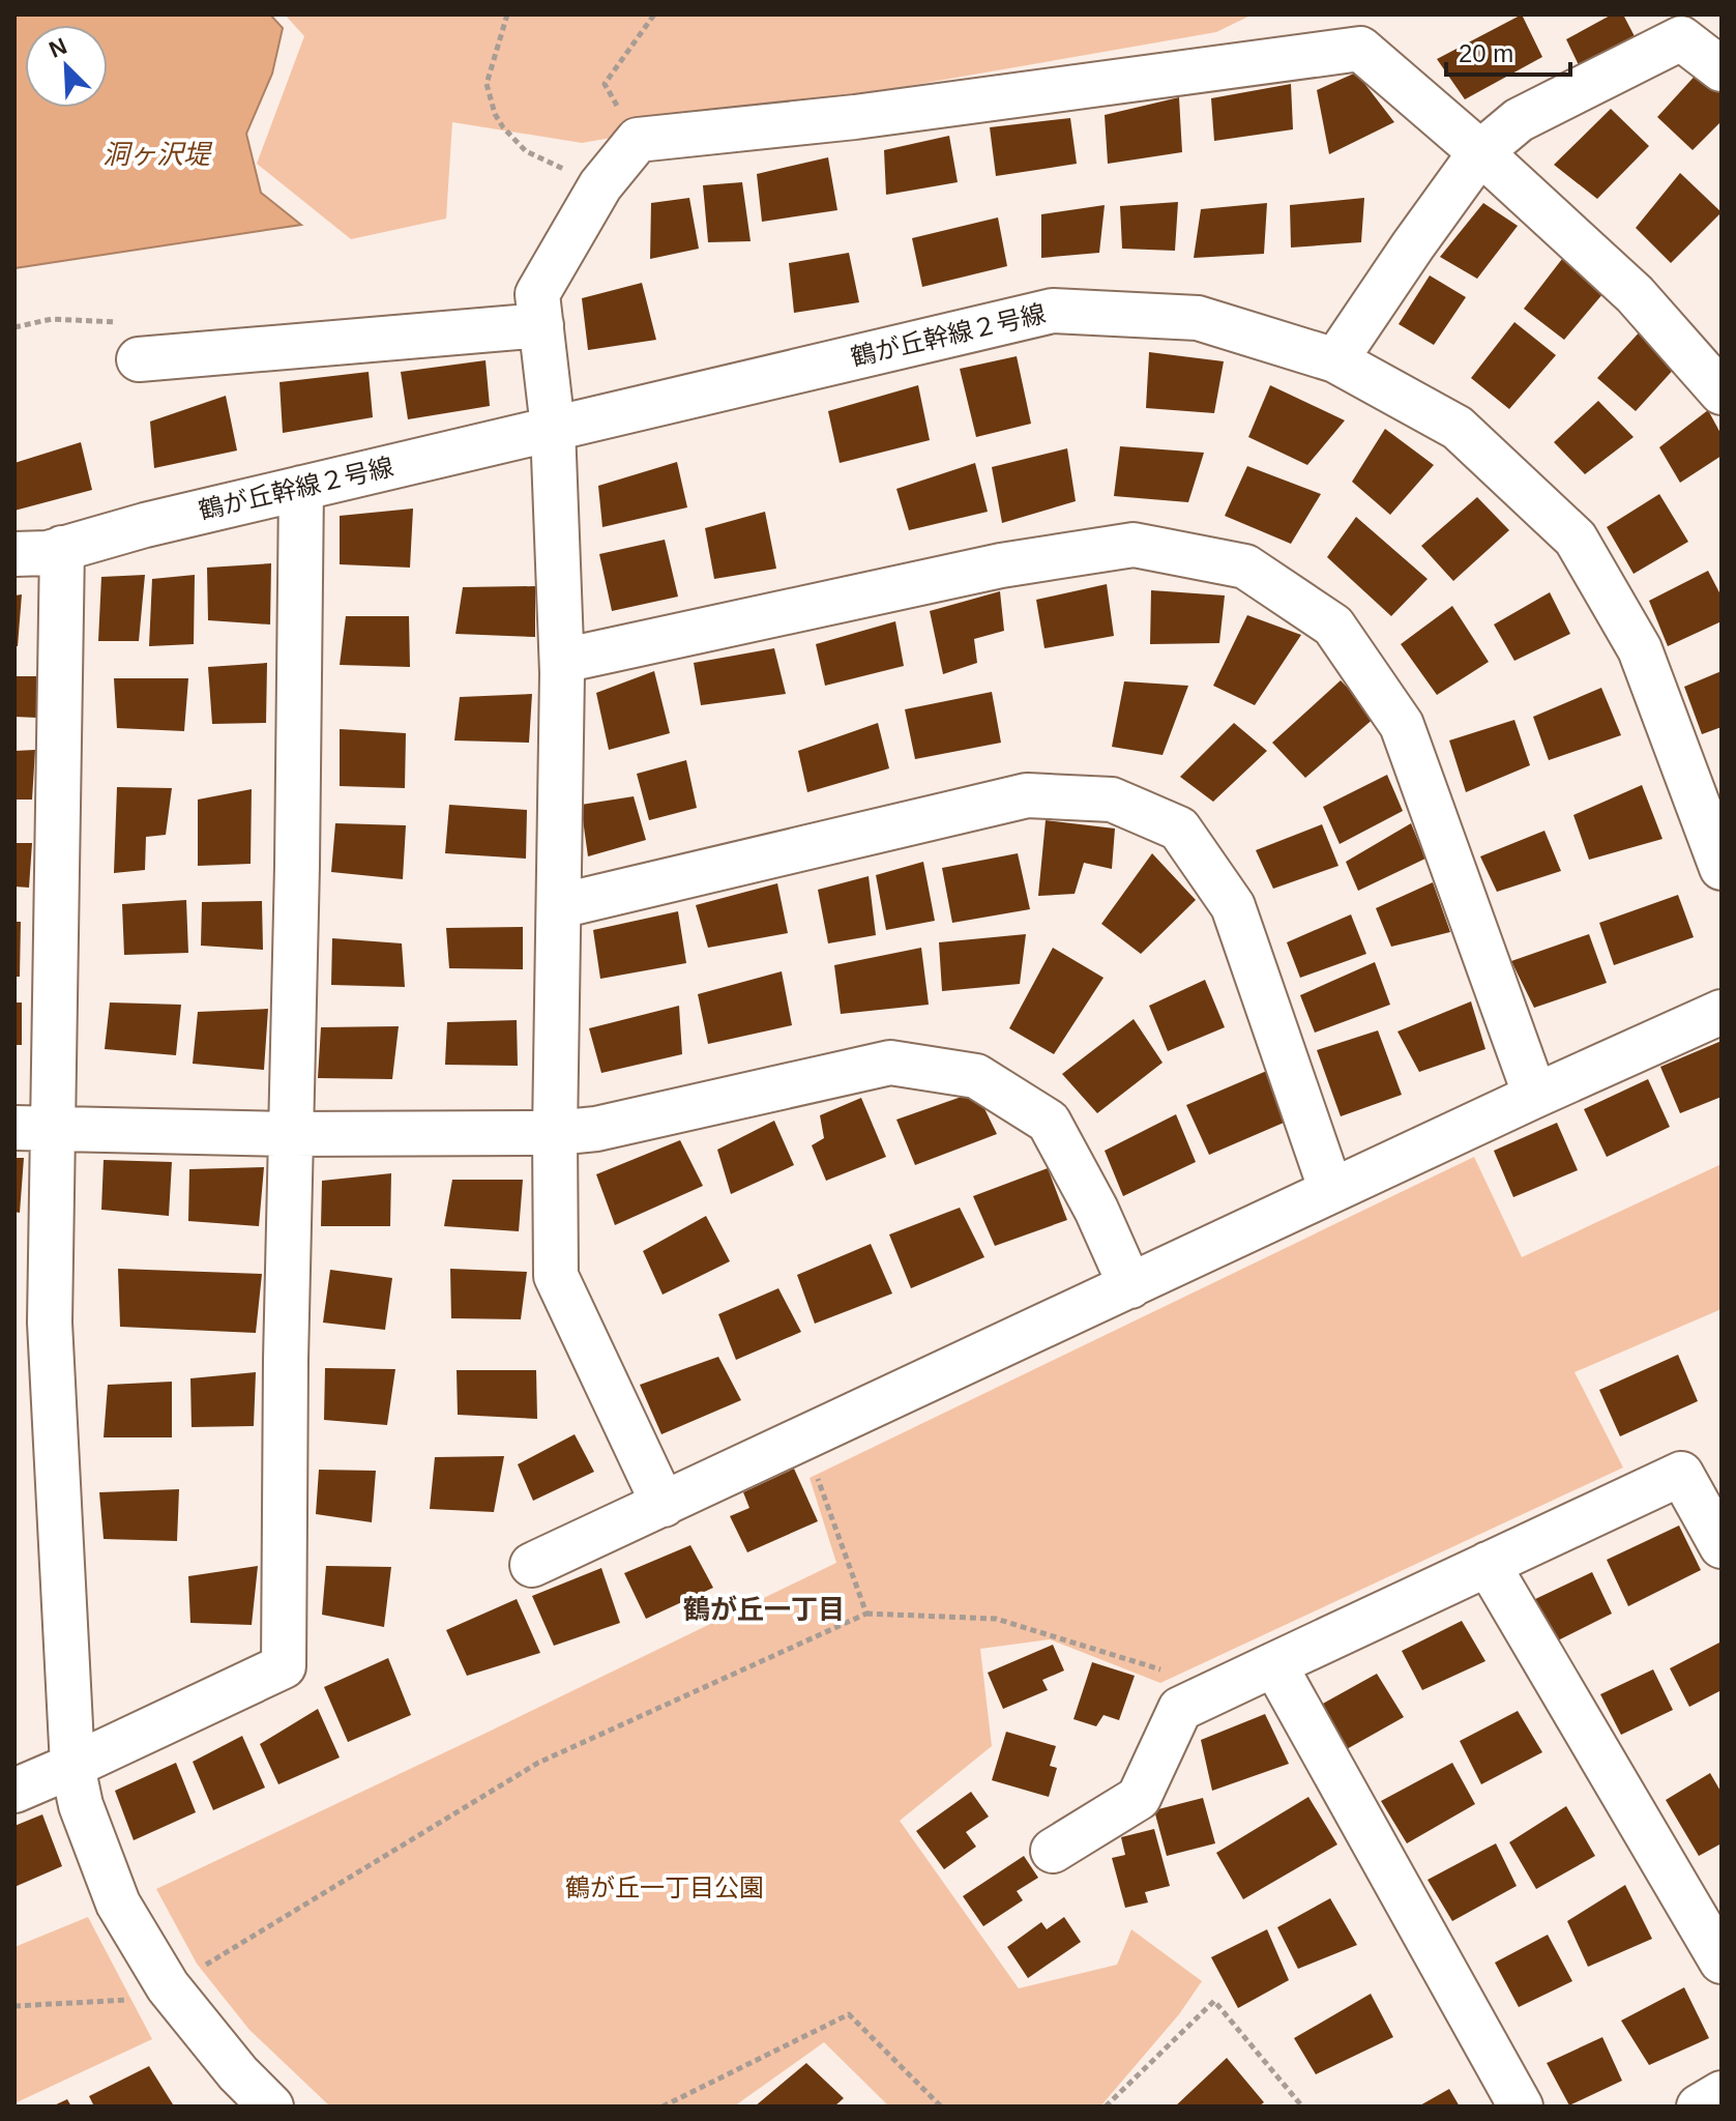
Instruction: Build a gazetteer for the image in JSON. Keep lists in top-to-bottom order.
{
  "streets": {
    "street": ["鶴が丘幹線２号線"]
  },
  "districts": ["鶴が丘一丁目"],
  "water": ["洞ヶ沢堤"],
  "parks": ["鶴が丘一丁目公園"],
  "scale_bar": "20 m",
  "north": "top left"
}
